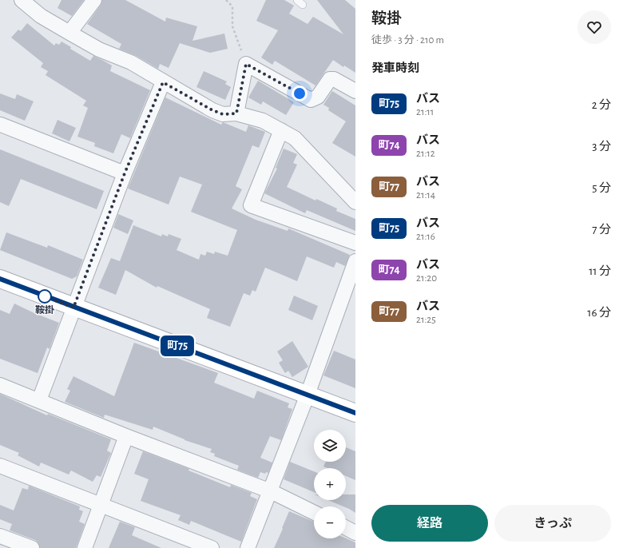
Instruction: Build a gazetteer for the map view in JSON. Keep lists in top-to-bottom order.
{
  "places": ["鞍掛"],
  "lines": ["bus line 町75"],
  "page": {
    "on_map": "町75",
    "heading": [
      ["鞍掛", "徒歩 · 3 分 · 210 m"],
      "発車時刻"
    ],
    "list": [
      {
        "mark": "町75",
        "name": "バス",
        "note": "21:11",
        "value": "2 分"
      },
      {
        "mark": "町74",
        "name": "バス",
        "note": "21:12",
        "value": "3 分"
      },
      {
        "mark": "町77",
        "name": "バス",
        "note": "21:14",
        "value": "5 分"
      },
      {
        "mark": "町75",
        "name": "バス",
        "note": "21:16",
        "value": "7 分"
      },
      {
        "mark": "町74",
        "name": "バス",
        "note": "21:20",
        "value": "11 分"
      },
      {
        "mark": "町77",
        "name": "バス",
        "note": "21:25",
        "value": "16 分"
      }
    ],
    "map_buttons": ["+", "−"],
    "buttons": ["経路", "きっぷ"]
  }
}
